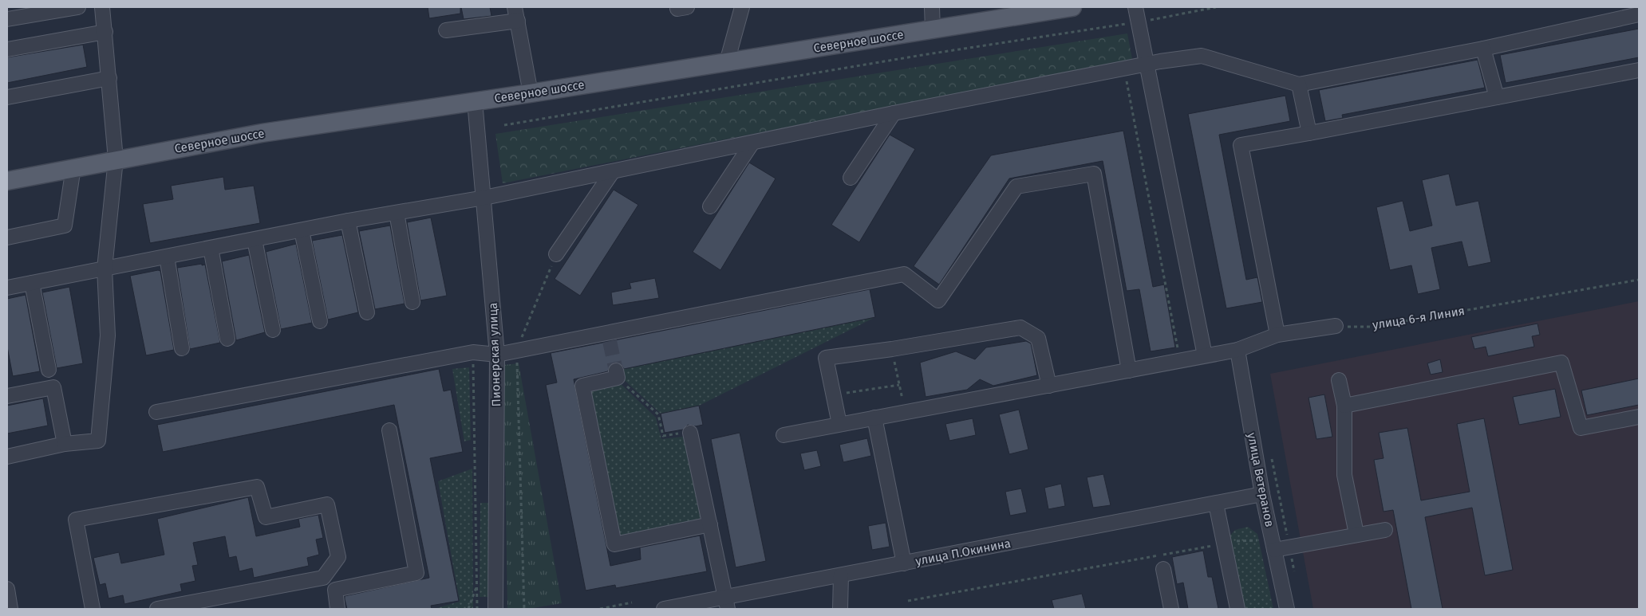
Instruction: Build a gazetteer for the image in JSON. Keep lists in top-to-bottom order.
{
  "streets": {
    "main road": ["Северное шоссе"],
    "street": ["Пионерская улица", "улица Ветеранов", "улица П.Окинина"],
    "path": ["улица 6-я Линия"]
  },
  "crossings": [
    ["Северное шоссе", "Пионерская улица"],
    ["улица Ветеранов", "улица П.Окинина"]
  ]
}
